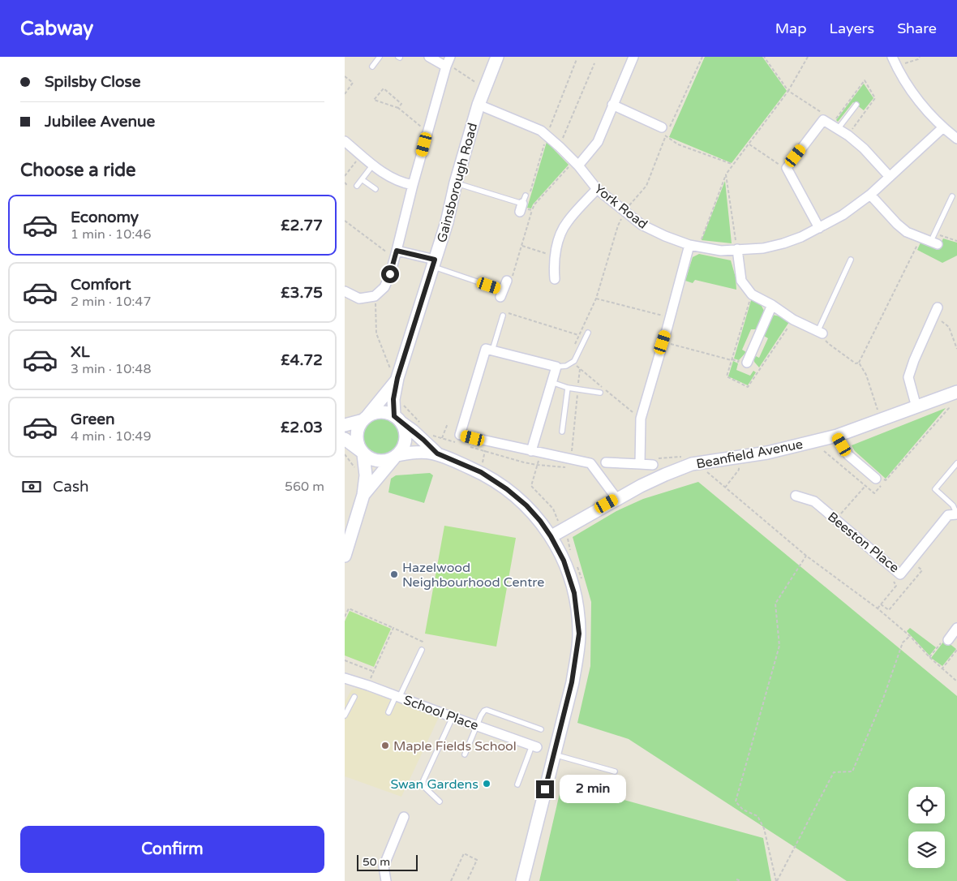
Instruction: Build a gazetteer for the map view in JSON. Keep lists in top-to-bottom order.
{
  "streets": {
    "street": [
      "Gainsborough Road",
      "York Road",
      "Beanfield Avenue",
      "Beeston Place",
      "School Place"
    ]
  },
  "crossings": [
    ["Gainsborough Road", "York Road"]
  ],
  "places": ["Hazelwood Neighbourhood Centre", "Maple Fields School", "Swan Gardens"],
  "scale_bar": "50 m",
  "page": {
    "header": "Cabway",
    "nav": ["Map", "Layers", "Share"],
    "banner": ["Spilsby Close", "Jubilee Avenue"],
    "heading": "Choose a ride",
    "list": [
      {
        "name": "Economy",
        "note": "1 min · 10:46",
        "value": "£2.77"
      },
      {
        "name": "Comfort",
        "note": "2 min · 10:47",
        "value": "£3.75"
      },
      {
        "name": "XL",
        "note": "3 min · 10:48",
        "value": "£4.72"
      },
      {
        "name": "Green",
        "note": "4 min · 10:49",
        "value": "£2.03"
      }
    ],
    "pay": ["Cash", "560 m"],
    "bubble": "2 min",
    "buttons": "Confirm",
    "scale": "50 m"
  }
}
